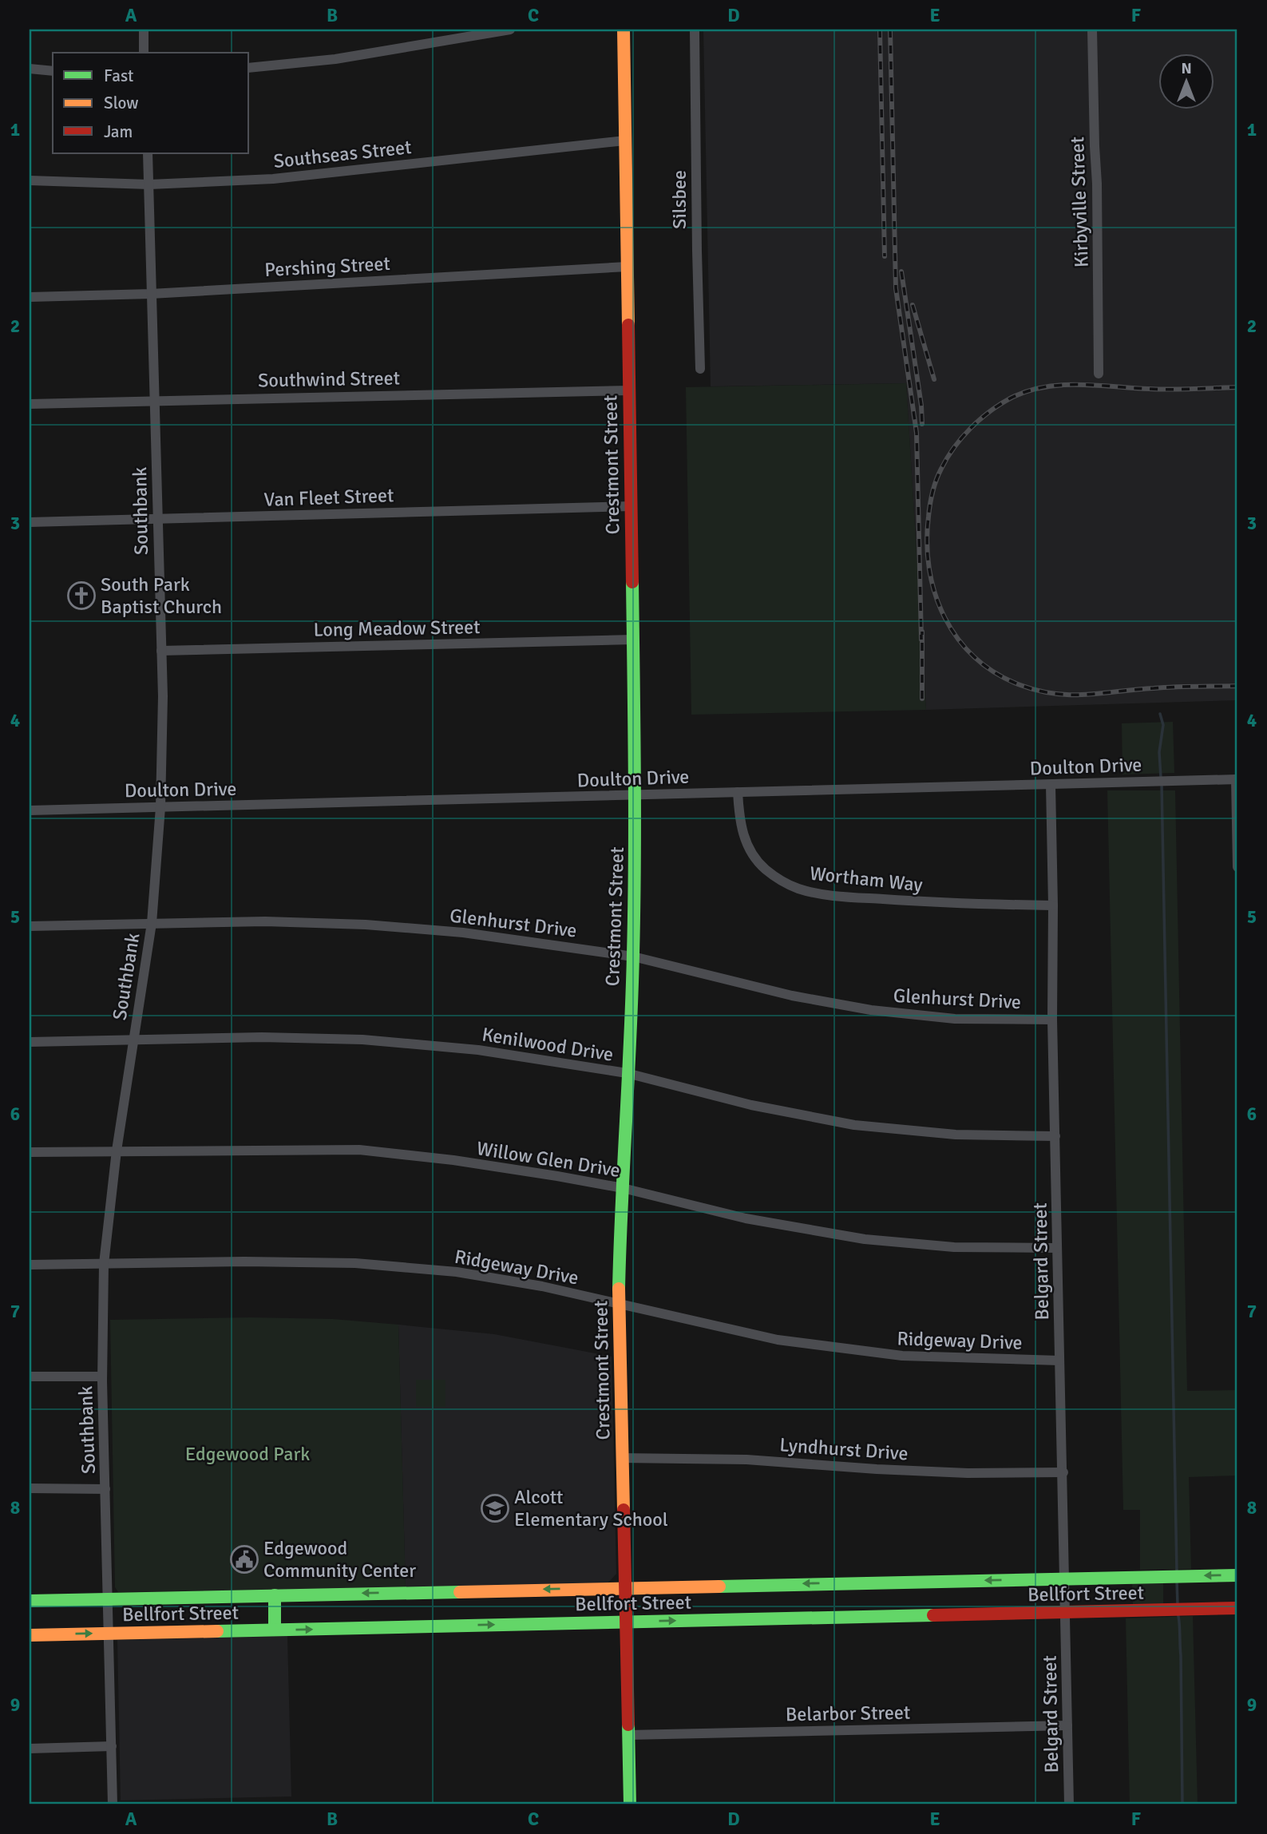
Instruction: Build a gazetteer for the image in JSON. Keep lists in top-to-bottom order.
{
  "streets": {
    "main road": ["Crestmont Street", "Bellfort Street"],
    "street": [
      "Southseas Street",
      "Silsbee",
      "Kirbyville Street",
      "Pershing Street",
      "Southwind Street",
      "Van Fleet Street",
      "Southbank",
      "Long Meadow Street",
      "Doulton Drive",
      "Wortham Way",
      "Glenhurst Drive",
      "Kenilwood Drive",
      "Willow Glen Drive",
      "Belgard Street",
      "Ridgeway Drive",
      "Lyndhurst Drive",
      "Belarbor Street"
    ]
  },
  "crossings": [
    ["Southseas Street", "Crestmont Street"],
    ["Southseas Street", "Southbank"],
    ["Pershing Street", "Crestmont Street"],
    ["Pershing Street", "Southbank"],
    ["Southwind Street", "Crestmont Street"],
    ["Southwind Street", "Southbank"],
    ["Crestmont Street", "Van Fleet Street"],
    ["Crestmont Street", "Long Meadow Street"],
    ["Crestmont Street", "Doulton Drive"],
    ["Crestmont Street", "Glenhurst Drive"],
    ["Crestmont Street", "Kenilwood Drive"],
    ["Crestmont Street", "Willow Glen Drive"],
    ["Crestmont Street", "Ridgeway Drive"],
    ["Crestmont Street", "Lyndhurst Drive"],
    ["Crestmont Street", "Bellfort Street"],
    ["Crestmont Street", "Belarbor Street"],
    ["Van Fleet Street", "Southbank"],
    ["Southbank", "Long Meadow Street"],
    ["Southbank", "Doulton Drive"],
    ["Southbank", "Glenhurst Drive"],
    ["Southbank", "Kenilwood Drive"],
    ["Southbank", "Willow Glen Drive"],
    ["Southbank", "Ridgeway Drive"],
    ["Southbank", "Bellfort Street"],
    ["Doulton Drive", "Wortham Way"],
    ["Doulton Drive", "Belgard Street"],
    ["Wortham Way", "Belgard Street"],
    ["Glenhurst Drive", "Belgard Street"],
    ["Kenilwood Drive", "Belgard Street"],
    ["Willow Glen Drive", "Belgard Street"],
    ["Belgard Street", "Ridgeway Drive"],
    ["Belgard Street", "Lyndhurst Drive"],
    ["Belgard Street", "Bellfort Street"],
    ["Belgard Street", "Belarbor Street"]
  ],
  "parks": ["Edgewood Park"],
  "places": {
    "church": ["South Park Baptist Church"],
    "school or university": ["Alcott Elementary School"],
    "public building": ["Edgewood Community Center"]
  },
  "legend": ["Fast", "Slow", "Jam"],
  "north": "top",
  "grid": {
    "columns": [
      "A",
      "B",
      "C",
      "D",
      "E",
      "F"
    ],
    "rows": [
      "1",
      "2",
      "3",
      "4",
      "5",
      "6",
      "7",
      "8",
      "9"
    ]
  }
}
